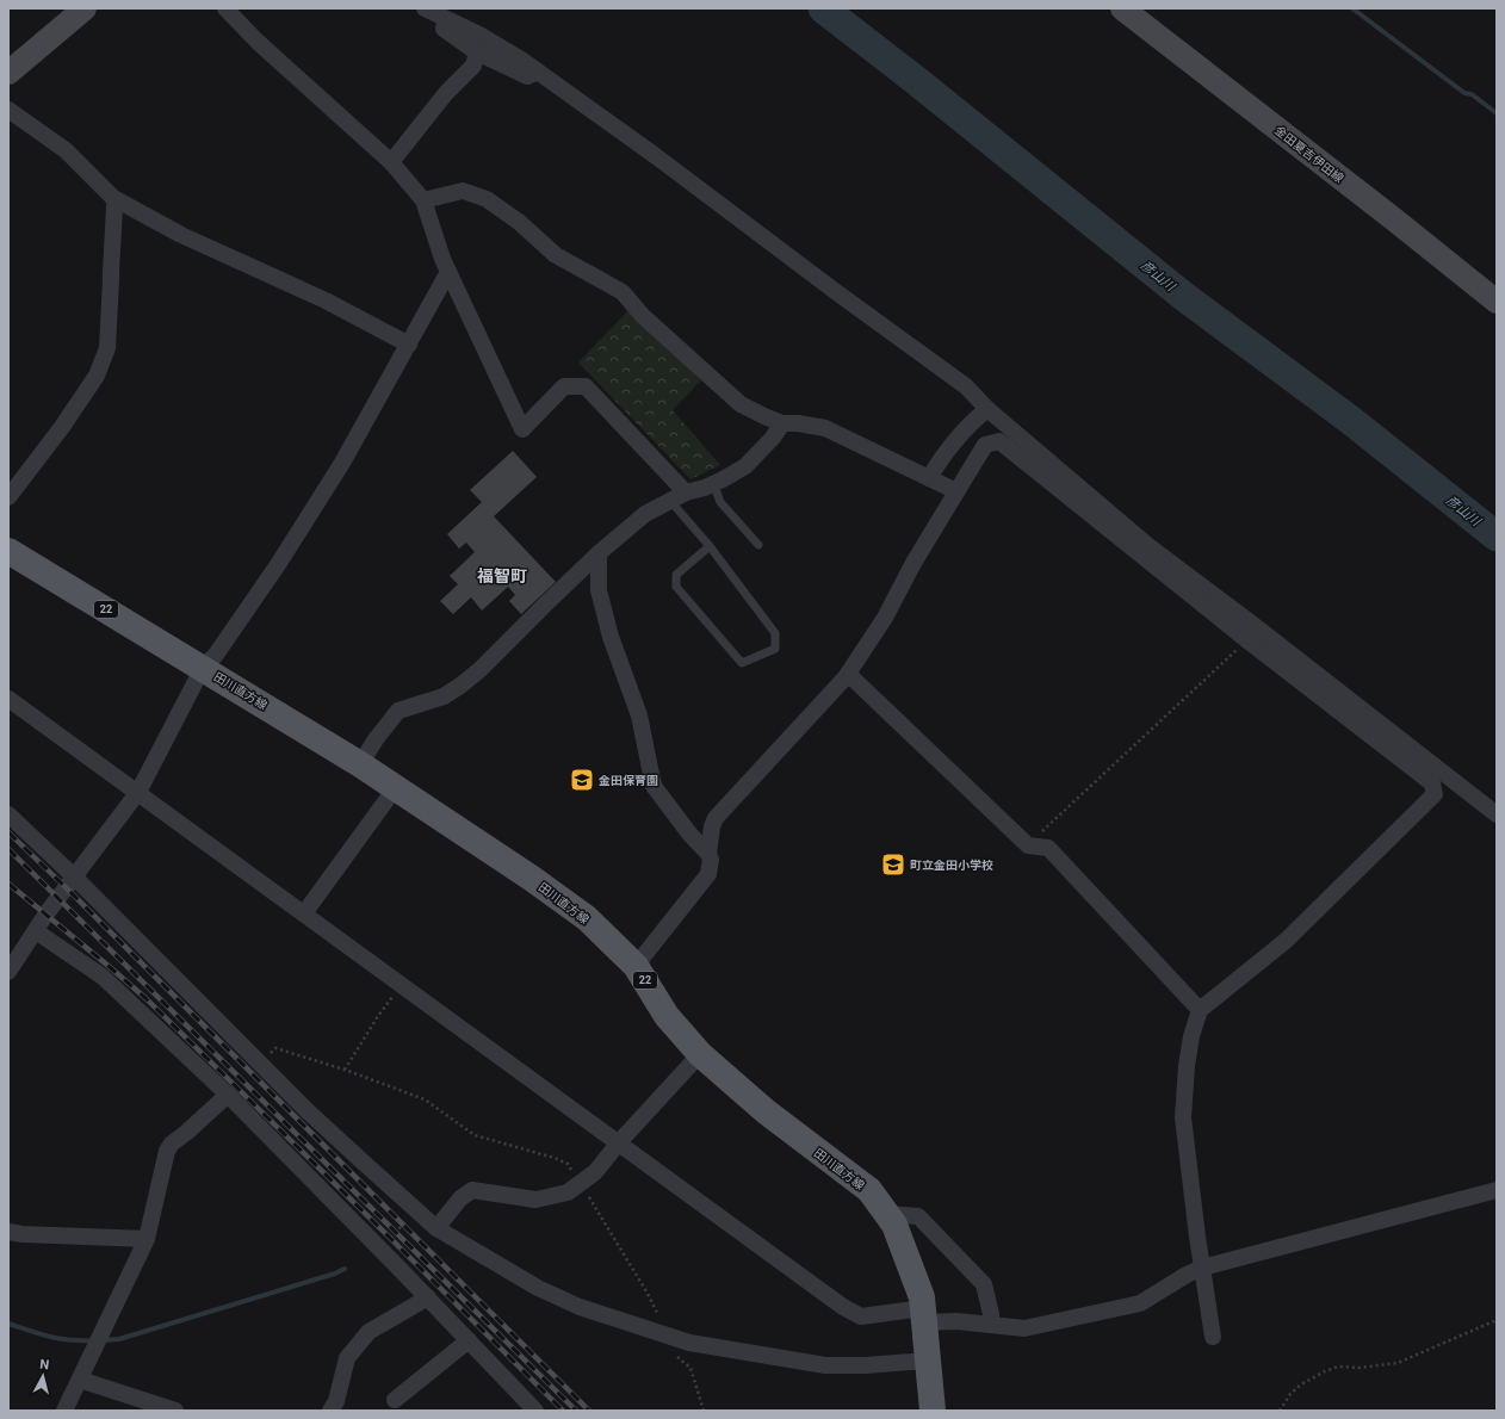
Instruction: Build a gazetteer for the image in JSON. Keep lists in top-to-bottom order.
{
  "streets": {
    "main road": ["金田夏吉伊田線", "22", "田川直方線"]
  },
  "districts": ["福智町"],
  "water": ["彦山川"],
  "places": {
    "school or university": ["金田保育園", "町立金田小学校"]
  },
  "north": "top"
}
